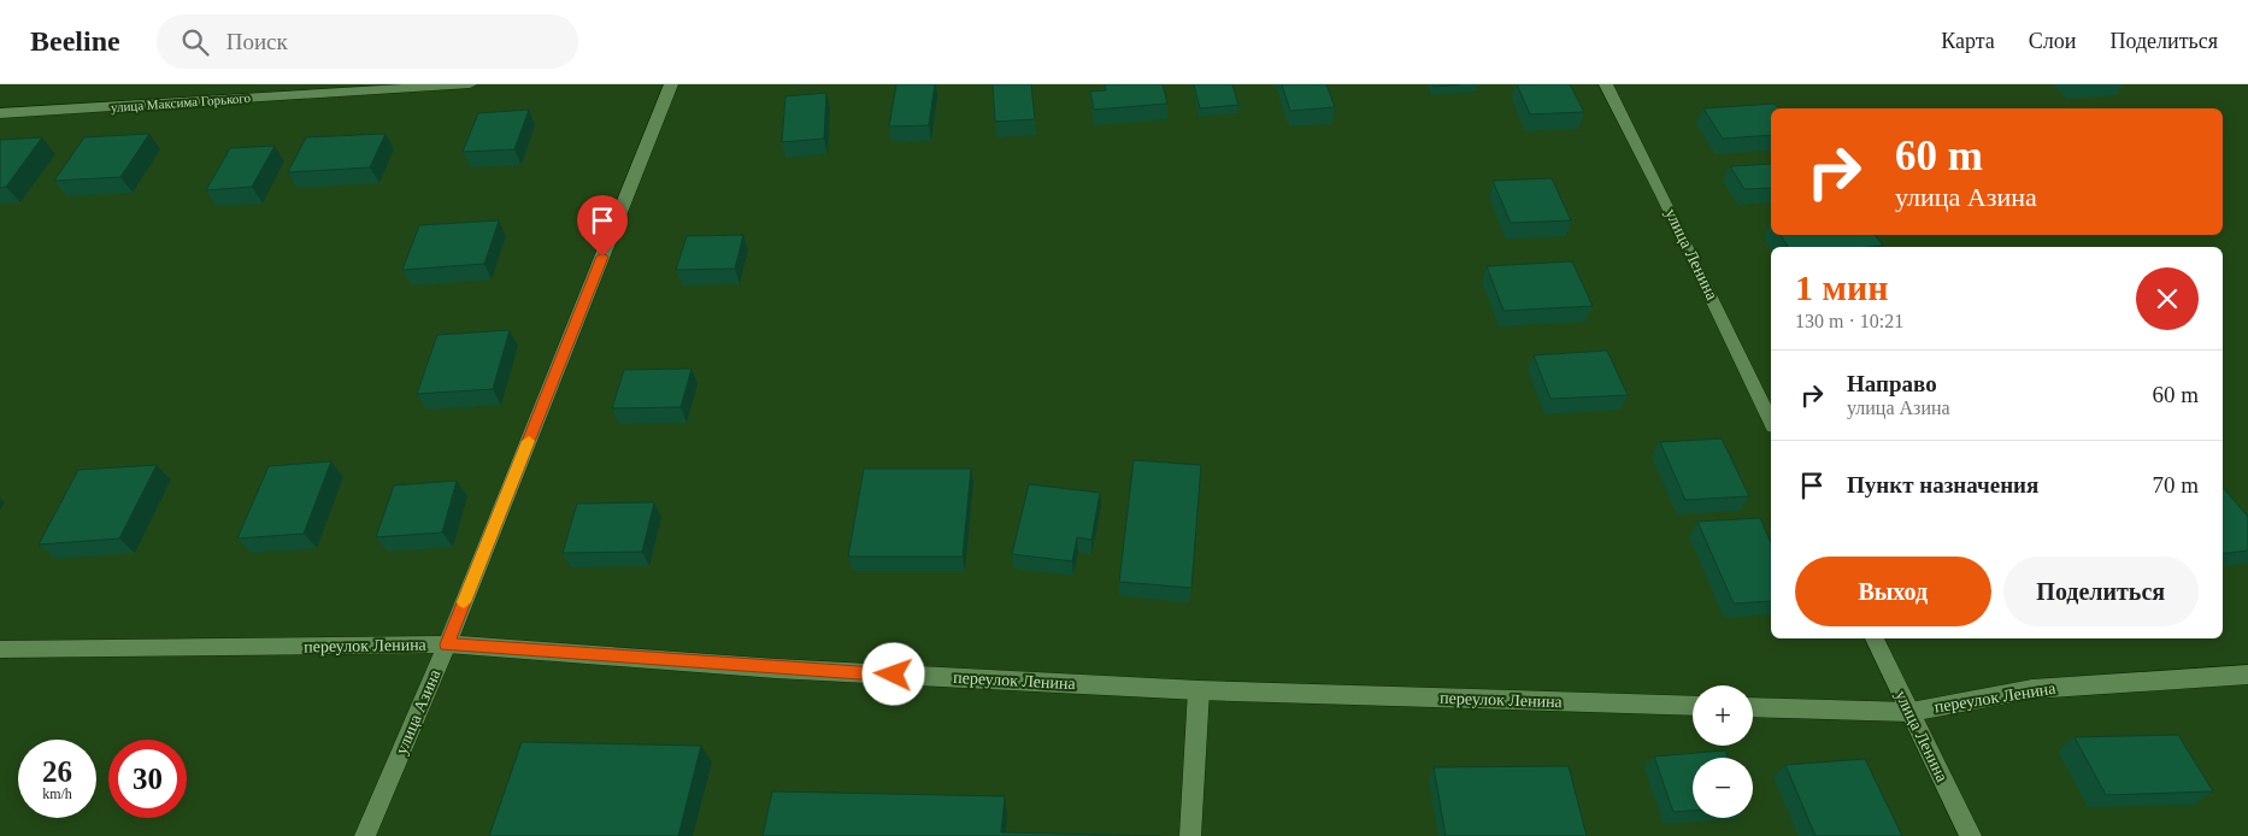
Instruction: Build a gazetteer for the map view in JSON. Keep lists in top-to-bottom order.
{
  "streets": {
    "street": [
      "улица Максима Горького",
      "улица Ленина",
      "переулок Ленина",
      "улица Азина"
    ]
  },
  "crossings": [
    ["улица Ленина", "переулок Ленина"],
    ["переулок Ленина", "улица Азина"]
  ],
  "page": {
    "header": "Beeline",
    "search": "Поиск",
    "nav": ["Карта", "Слои", "Поделиться"],
    "turn": ["60 m", "улица Азина"],
    "heading": ["1 мин", "130 m · 10:21"],
    "list": [
      {
        "name": "Направо",
        "note": "улица Азина",
        "value": "60 m"
      },
      {
        "name": "Пункт назначения",
        "value": "70 m"
      }
    ],
    "buttons": ["Выход", "Поделиться"],
    "map_buttons": ["+", "−"],
    "speed": "26 km/h",
    "limit": "30"
  }
}
